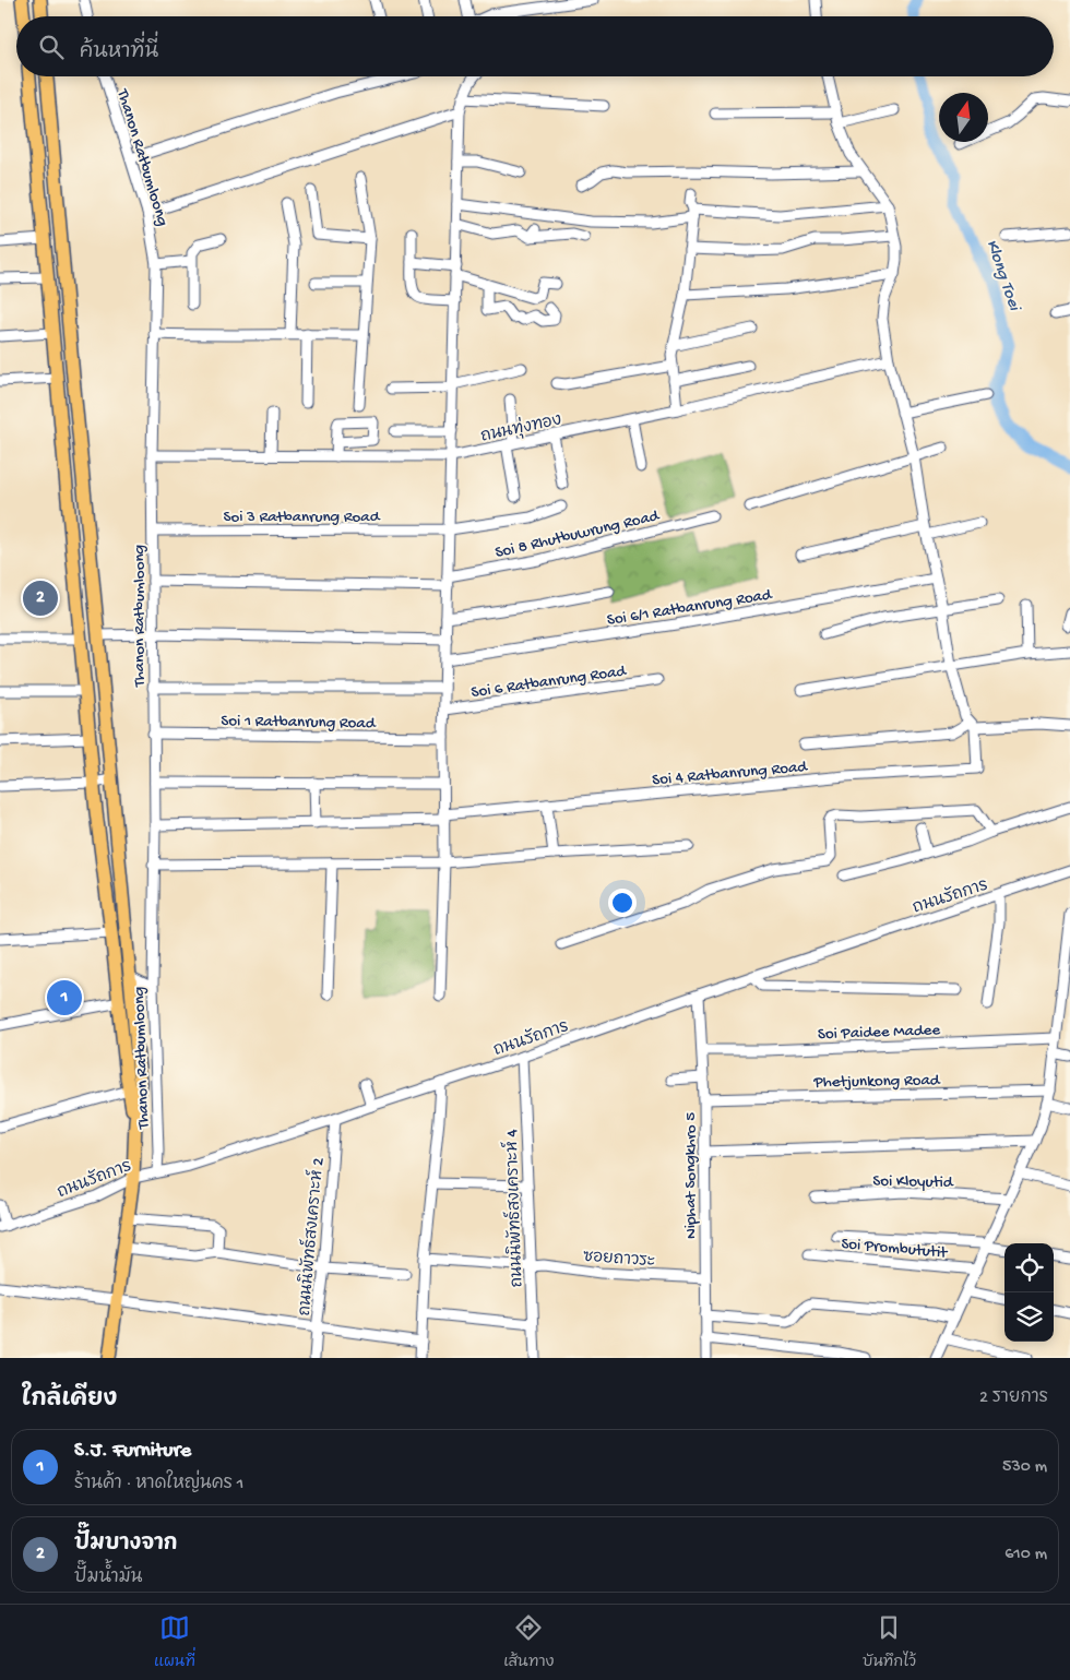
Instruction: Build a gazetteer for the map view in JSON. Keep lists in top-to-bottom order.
{
  "streets": {
    "street": [
      "Thanon Ratbumloong",
      "ถนนทุ่งทอง",
      "Soi 3 Ratbanrung Road",
      "Soi 8 Rhutbuwrung Road",
      "Soi 6/1 Ratbanrung Road",
      "Soi 6 Ratbanrung Road",
      "Soi 1 Ratbanrung Road",
      "Soi 4 Ratbanrung Road",
      "ถนนรัถการ",
      "Soi Paidee Madee",
      "Phetjunkong Road",
      "Niphat Songkhro 5",
      "Soi Kloyutid",
      "ถนนนิพัทธ์สงเคราะห์ 4",
      "ถนนนิพัทธ์สงเคราะห์ 2",
      "Soi Prombututit",
      "ซอยถาวระ"
    ]
  },
  "crossings": [
    ["Thanon Ratbumloong", "ถนนทุ่งทอง"],
    ["Thanon Ratbumloong", "Soi 3 Ratbanrung Road"],
    ["Thanon Ratbumloong", "Soi 8 Rhutbuwrung Road"],
    ["Thanon Ratbumloong", "Soi 1 Ratbanrung Road"],
    ["Thanon Ratbumloong", "Soi 4 Ratbanrung Road"],
    ["Thanon Ratbumloong", "ถนนรัถการ"],
    ["ถนนรัถการ", "Niphat Songkhro 5"],
    ["ถนนรัถการ", "ถนนนิพัทธ์สงเคราะห์ 4"],
    ["ถนนรัถการ", "ถนนนิพัทธ์สงเคราะห์ 2"],
    ["Soi Paidee Madee", "Niphat Songkhro 5"],
    ["Phetjunkong Road", "Niphat Songkhro 5"],
    ["Niphat Songkhro 5", "ซอยถาวระ"],
    ["ถนนนิพัทธ์สงเคราะห์ 4", "ซอยถาวระ"]
  ],
  "water": ["Klong Toei"],
  "north": "top",
  "page": {
    "search": "ค้นหาที่นี่",
    "pins": ["2", "1"],
    "heading": ["ใกล้เคียง", "2 รายการ"],
    "list": [
      {
        "mark": "1",
        "name": "S.J. Furniture",
        "note": "ร้านค้า · หาดใหญ่นคร 1",
        "value": "530 m"
      },
      {
        "mark": "2",
        "name": "ปั๊มบางจาก",
        "note": "ปั๊มน้ำมัน",
        "value": "610 m"
      }
    ],
    "nav": ["แผนที่", "เส้นทาง", "บันทึกไว้"]
  }
}
